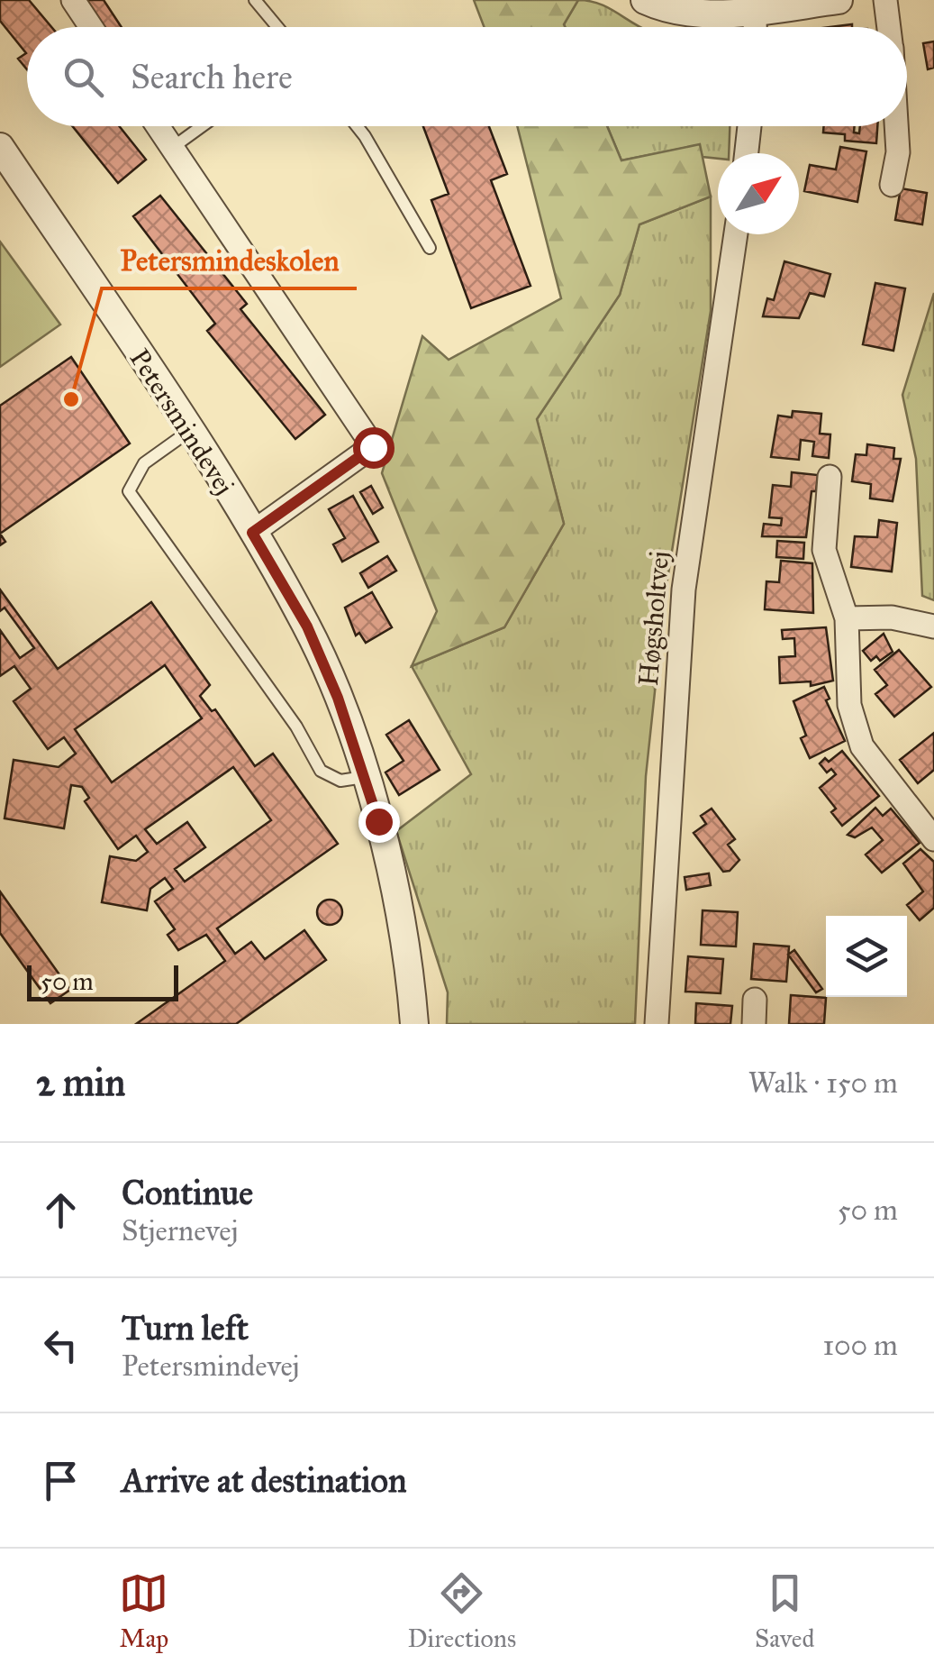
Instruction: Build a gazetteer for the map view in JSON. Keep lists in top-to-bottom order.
{
  "streets": {
    "street": ["Petersmindevej", "Høgsholtvej"]
  },
  "places": ["Petersmindeskolen"],
  "scale_bar": "50 m",
  "north": "top right",
  "page": {
    "search": "Search here",
    "scale": "50 m",
    "heading": ["2 min", "Walk · 150 m"],
    "list": [
      ["Continue", "Stjernevej", "50 m"],
      ["Turn left", "Petersmindevej", "100 m"],
      "Arrive at destination"
    ],
    "nav": ["Map", "Directions", "Saved"]
  }
}
